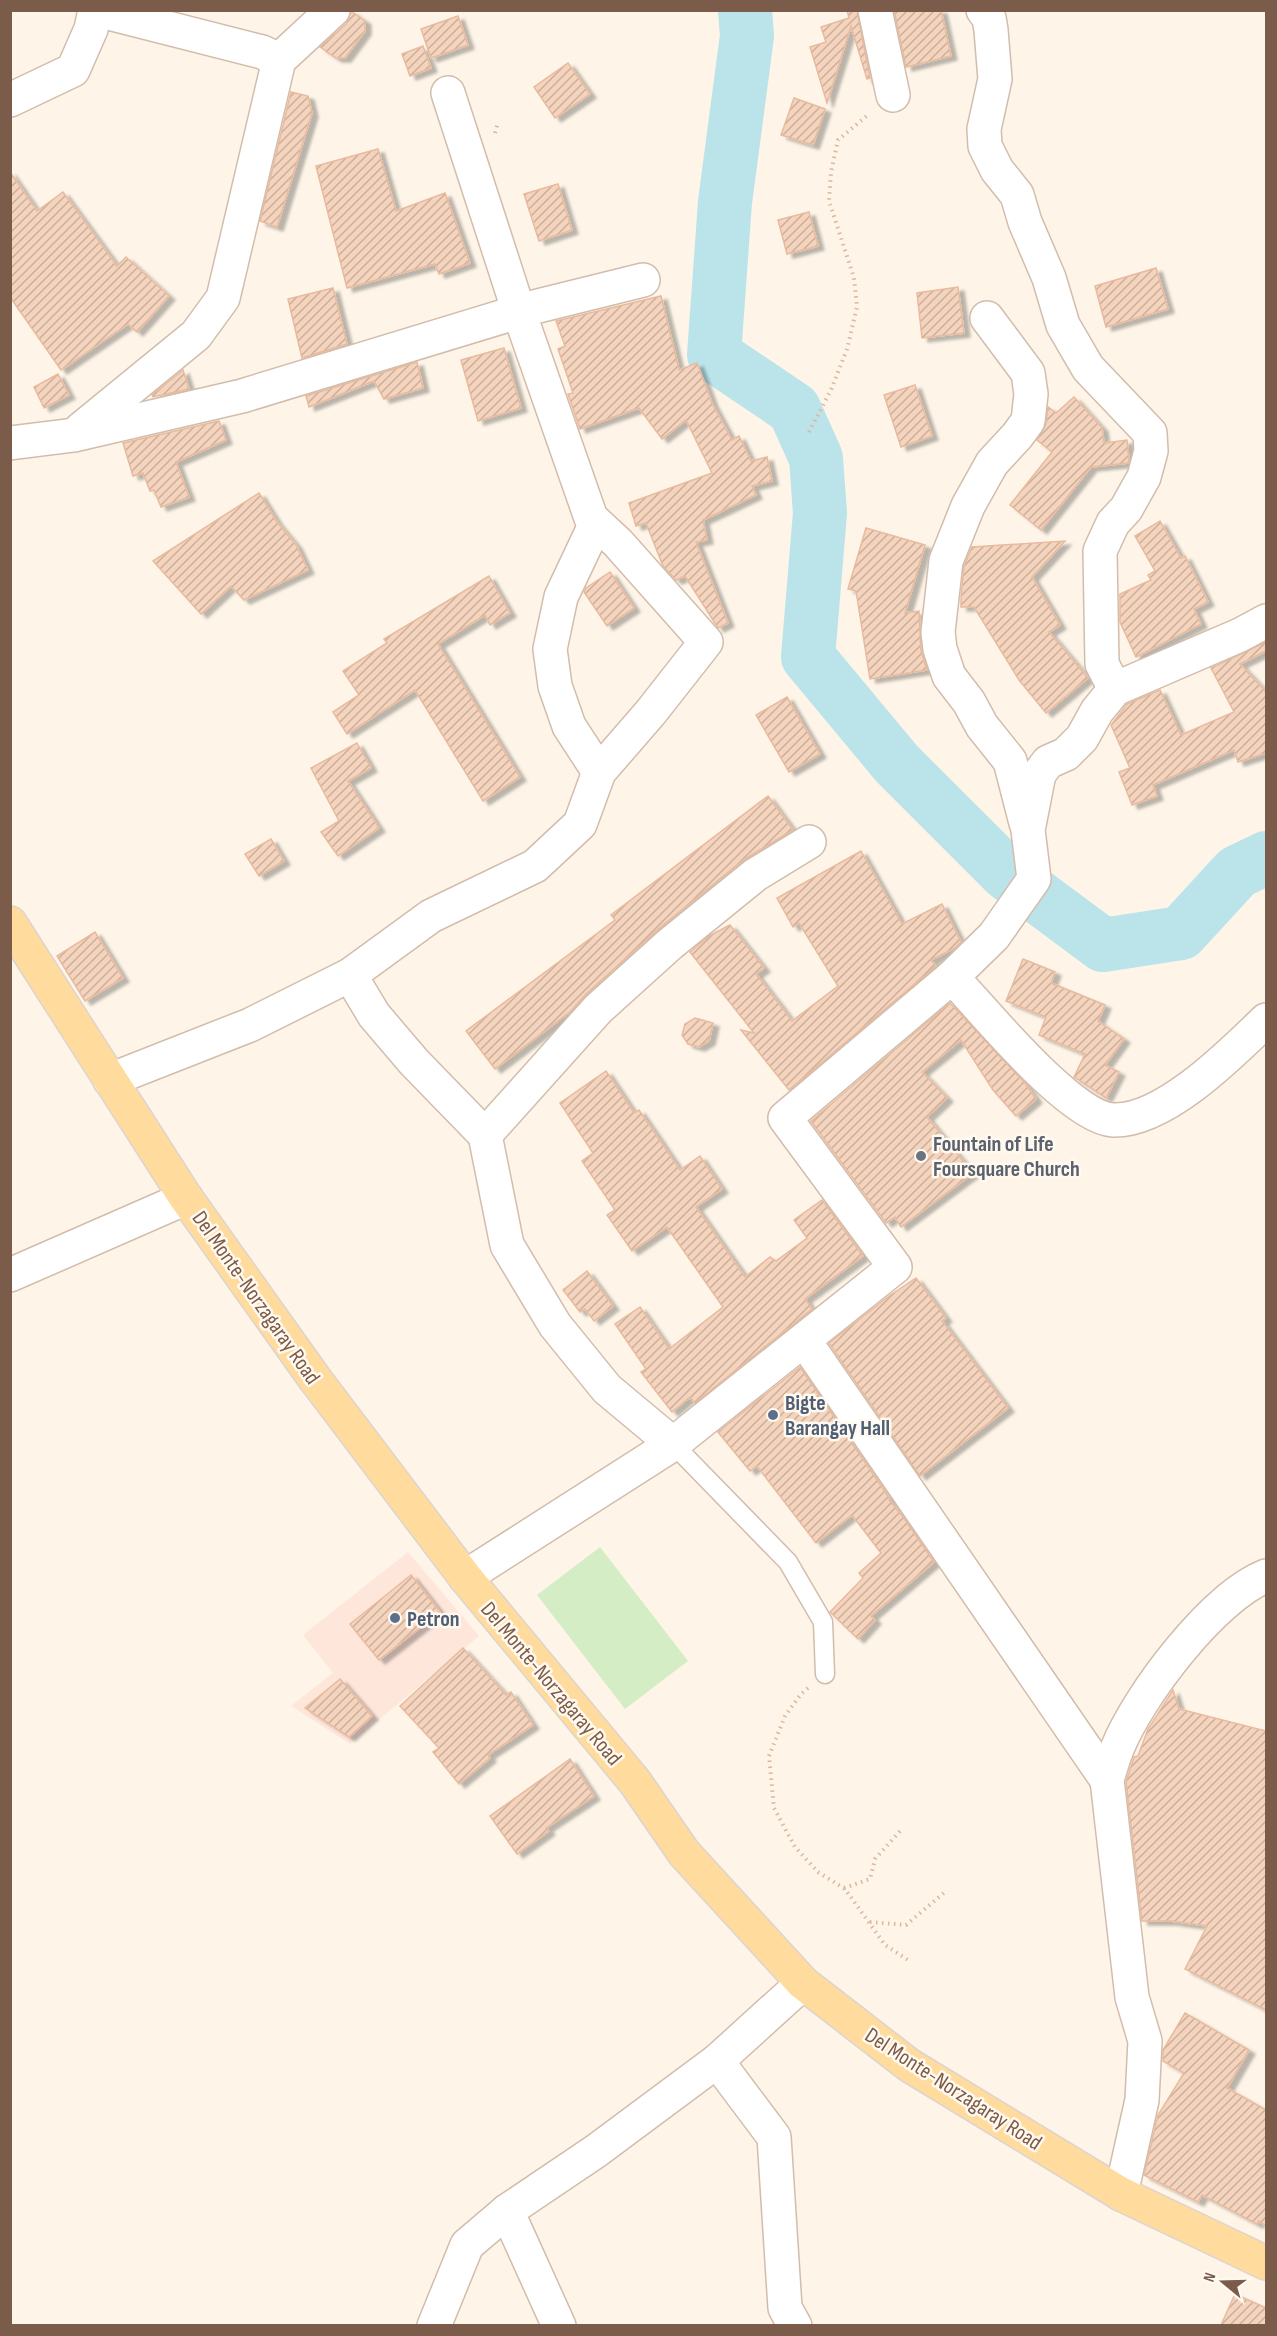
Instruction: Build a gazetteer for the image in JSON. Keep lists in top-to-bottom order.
{
  "streets": {
    "main road": ["Del Monte-Norzagaray Road"]
  },
  "places": ["Fountain of Life Foursquare Church", "Bigte Barangay Hall", "Petron"],
  "north": "left"
}
